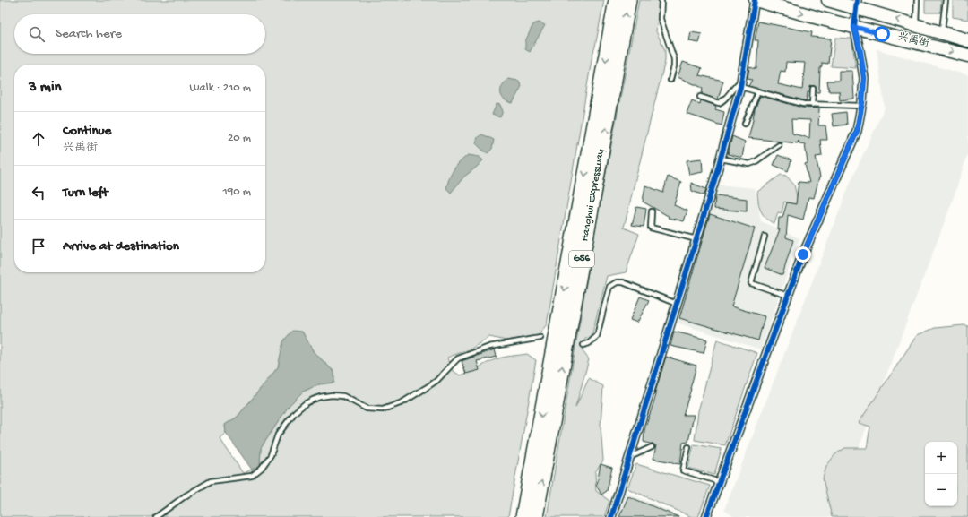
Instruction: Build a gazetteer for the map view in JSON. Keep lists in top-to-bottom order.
{
  "streets": {
    "highway": ["Hanghui Expressway", "G56"],
    "main road": ["兴禹街"]
  },
  "page": {
    "search": "Search here",
    "heading": ["3 min", "Walk · 210 m"],
    "list": [
      ["Continue", "兴禹街", "20 m"],
      ["Turn left", "190 m"],
      "Arrive at destination"
    ],
    "map_buttons": ["+", "−"]
  }
}
